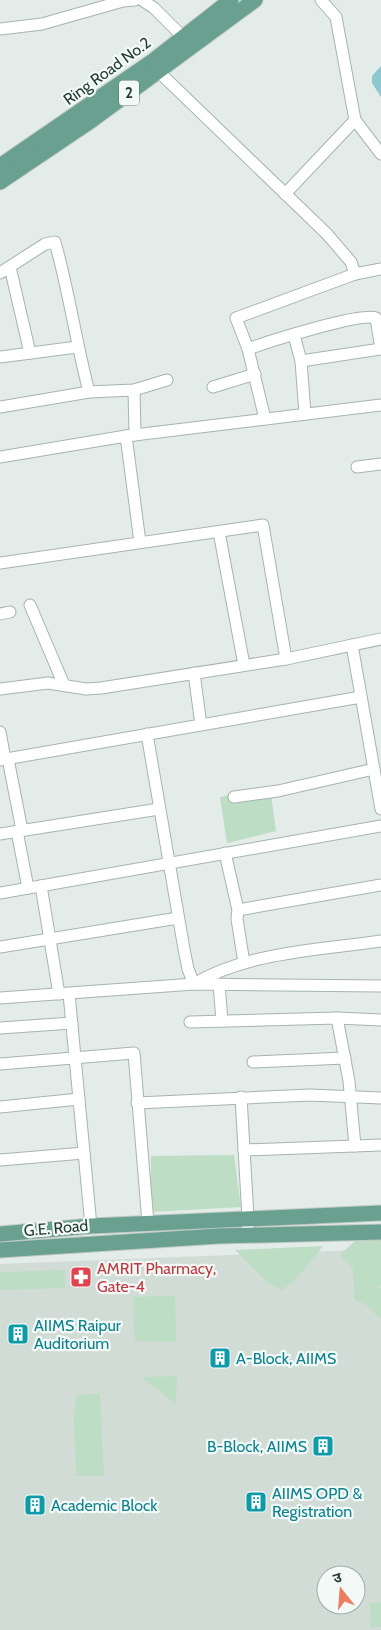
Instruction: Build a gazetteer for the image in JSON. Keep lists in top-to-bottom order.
{
  "streets": {
    "main road": ["Ring Road No.2", "2", "G.E. Road"]
  },
  "places": {
    "pharmacy": ["AMRIT Pharmacy, Gate-4"],
    "building": [
      "AIIMS Raipur Auditorium",
      "A-Block, AIIMS",
      "B-Block, AIIMS",
      "AIIMS OPD & Registration",
      "Academic Block"
    ]
  },
  "north": "top"
}
